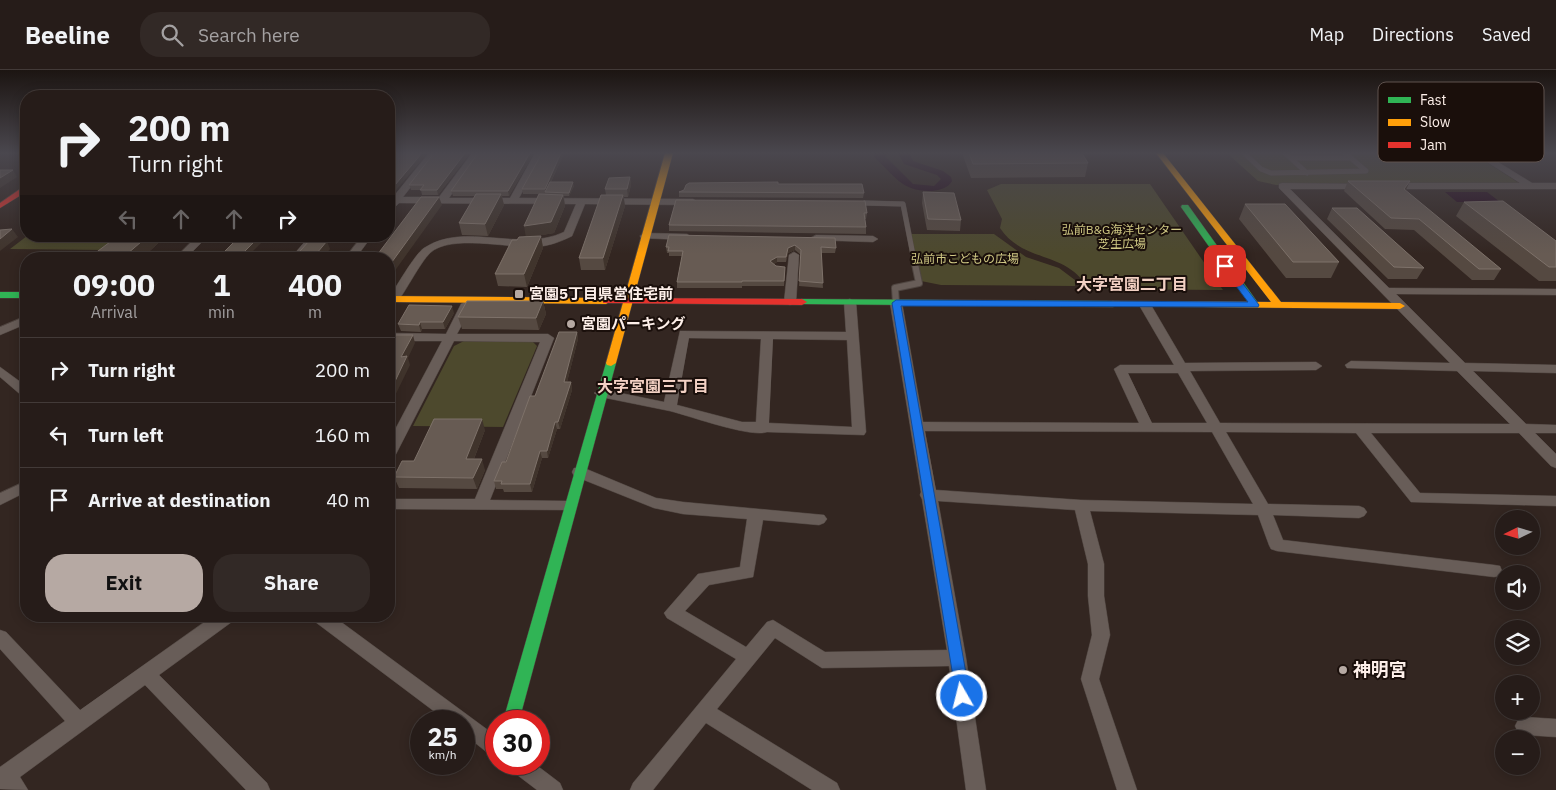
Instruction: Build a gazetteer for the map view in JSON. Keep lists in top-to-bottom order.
{
  "districts": ["大字宮園二丁目", "大字宮園三丁目"],
  "parks": ["弘前B&G海洋センター 芝生広場", "弘前市こどもの広場"],
  "places": {
    "transit": ["宮園5丁目県営住宅前"],
    "other": ["宮園パーキング", "神明宮"]
  },
  "legend": ["Fast", "Slow", "Jam"],
  "north": "left",
  "page": {
    "header": "Beeline",
    "search": "Search here",
    "nav": ["Map", "Directions", "Saved"],
    "turn": ["200 m", "Turn right"],
    "eta": [
      "09:00",
      "Arrival",
      "1",
      "min",
      "400",
      "m"
    ],
    "list": [
      {
        "name": "Turn right",
        "value": "200 m"
      },
      {
        "name": "Turn left",
        "value": "160 m"
      },
      {
        "name": "Arrive at destination",
        "value": "40 m"
      }
    ],
    "map_buttons": ["+", "−"],
    "buttons": ["Exit", "Share"],
    "speed": "25 km/h",
    "limit": "30"
  }
}
